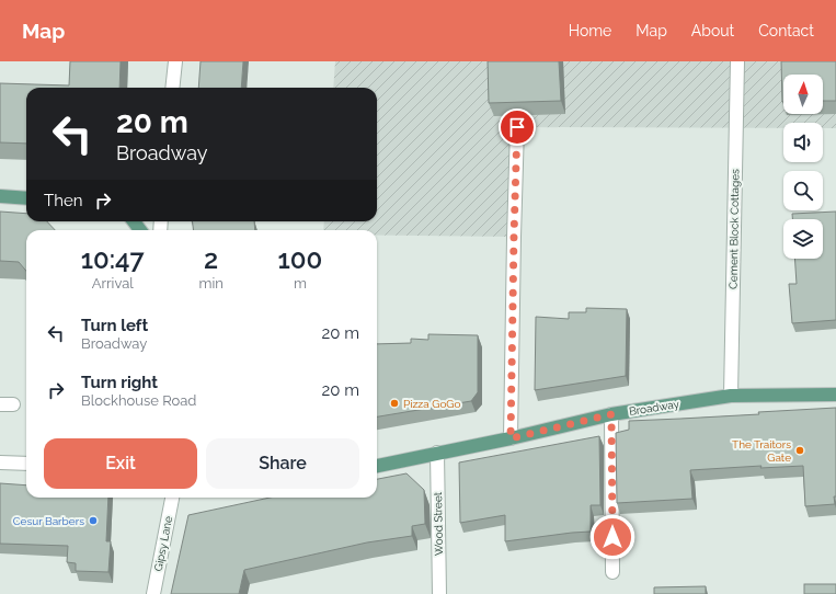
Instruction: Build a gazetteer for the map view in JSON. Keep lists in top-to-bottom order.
{
  "streets": {
    "main road": ["Broadway"],
    "street": ["Cement Block Cottages", "Wood Street", "Gipsy Lane"]
  },
  "crossings": [
    ["Cement Block Cottages", "Broadway"],
    ["Broadway", "Wood Street"]
  ],
  "places": ["Pizza GoGo", "The Traitors Gate", "Cesur Barbers"],
  "north": "top",
  "page": {
    "header": "Map",
    "nav": [
      "Home",
      "Map",
      "About",
      "Contact"
    ],
    "turn": ["20 m", "Broadway"],
    "then": "Then",
    "eta": [
      "10:47",
      "Arrival",
      "2",
      "min",
      "100",
      "m"
    ],
    "list": [
      {
        "name": "Turn left",
        "note": "Broadway",
        "value": "20 m"
      },
      {
        "name": "Turn right",
        "note": "Blockhouse Road",
        "value": "20 m"
      }
    ],
    "buttons": ["Exit", "Share"]
  }
}
